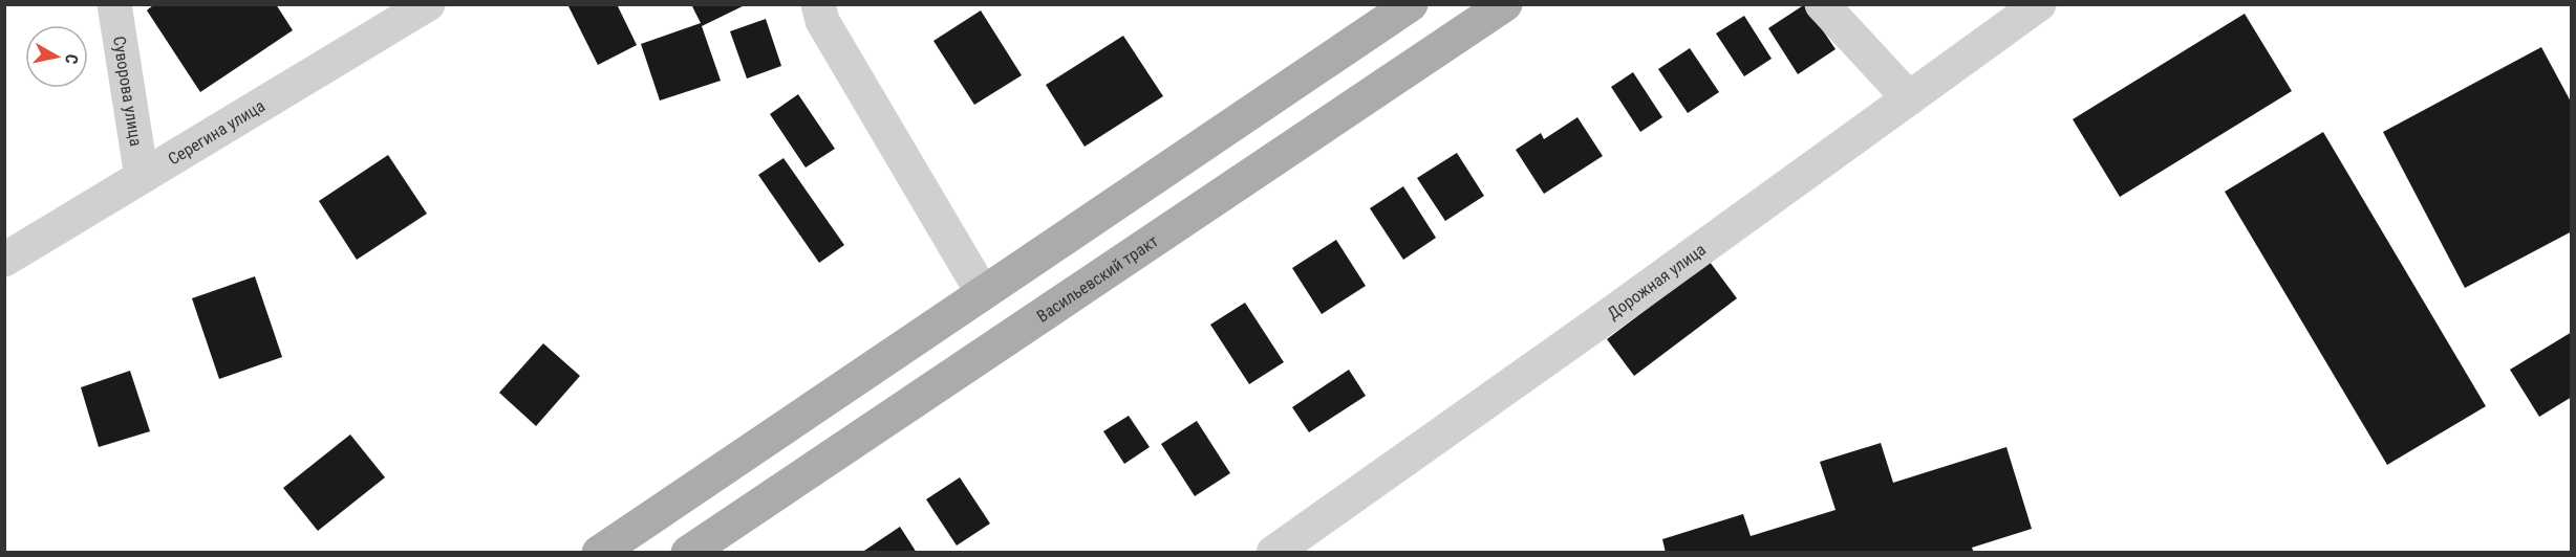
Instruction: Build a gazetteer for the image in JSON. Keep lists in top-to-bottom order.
{
  "streets": {
    "main road": ["Васильевский тракт"],
    "street": ["Суворова улица", "Серегина улица", "Дорожная улица"]
  },
  "crossings": [
    ["Суворова улица", "Серегина улица"]
  ],
  "north": "right"
}
